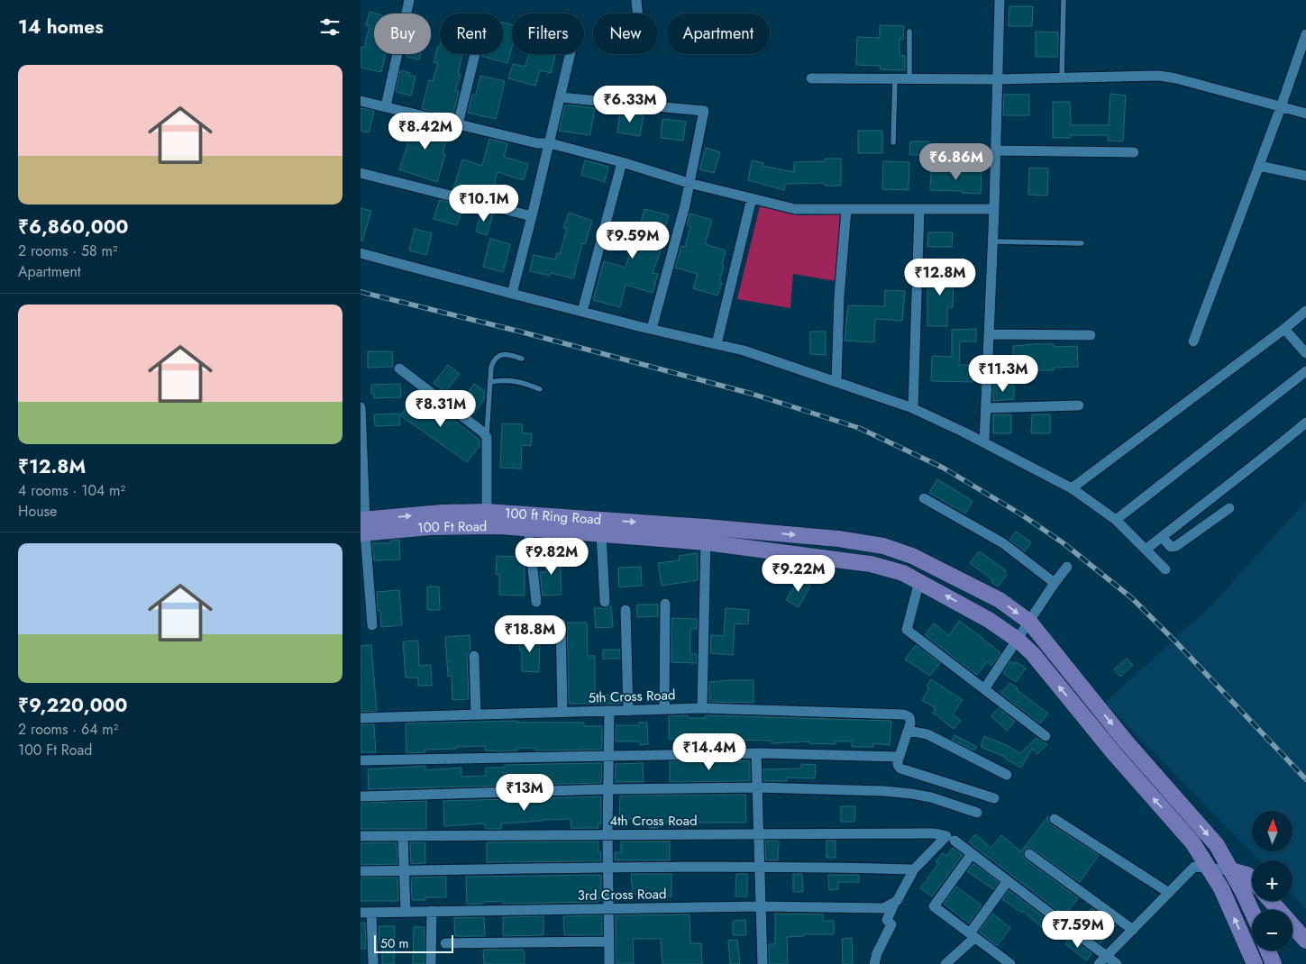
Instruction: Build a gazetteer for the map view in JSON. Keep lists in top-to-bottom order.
{
  "streets": {
    "main road": ["100 ft Ring Road", "100 Ft Road"],
    "street": ["5th Cross Road", "4th Cross Road", "3rd Cross Road"]
  },
  "crossings": [
    ["100 ft Ring Road", "100 Ft Road"]
  ],
  "one_way": ["100 ft Ring Road", "100 Ft Road"],
  "scale_bar": "50 m",
  "north": "top",
  "page": {
    "heading": "14 homes",
    "chip": [
      "Buy",
      "Rent",
      "Filters",
      "New",
      "Apartment"
    ],
    "list": [
      {
        "name": "₹6,860,000",
        "note": "2 rooms · 58 m² · Apartment"
      },
      {
        "name": "₹12.8M",
        "note": "4 rooms · 104 m² · House"
      },
      {
        "name": "₹9,220,000",
        "note": "2 rooms · 64 m² · 100 Ft Road"
      }
    ],
    "price": [
      "₹6.33M",
      "₹8.42M",
      "₹6.86M",
      "₹10.1M",
      "₹9.59M",
      "₹12.8M",
      "₹11.3M",
      "₹8.31M",
      "₹9.82M",
      "₹9.22M",
      "₹18.8M",
      "₹14.4M",
      "₹13M",
      "₹7.59M"
    ],
    "map_buttons": ["+", "−"],
    "scale": "50 m"
  }
}
